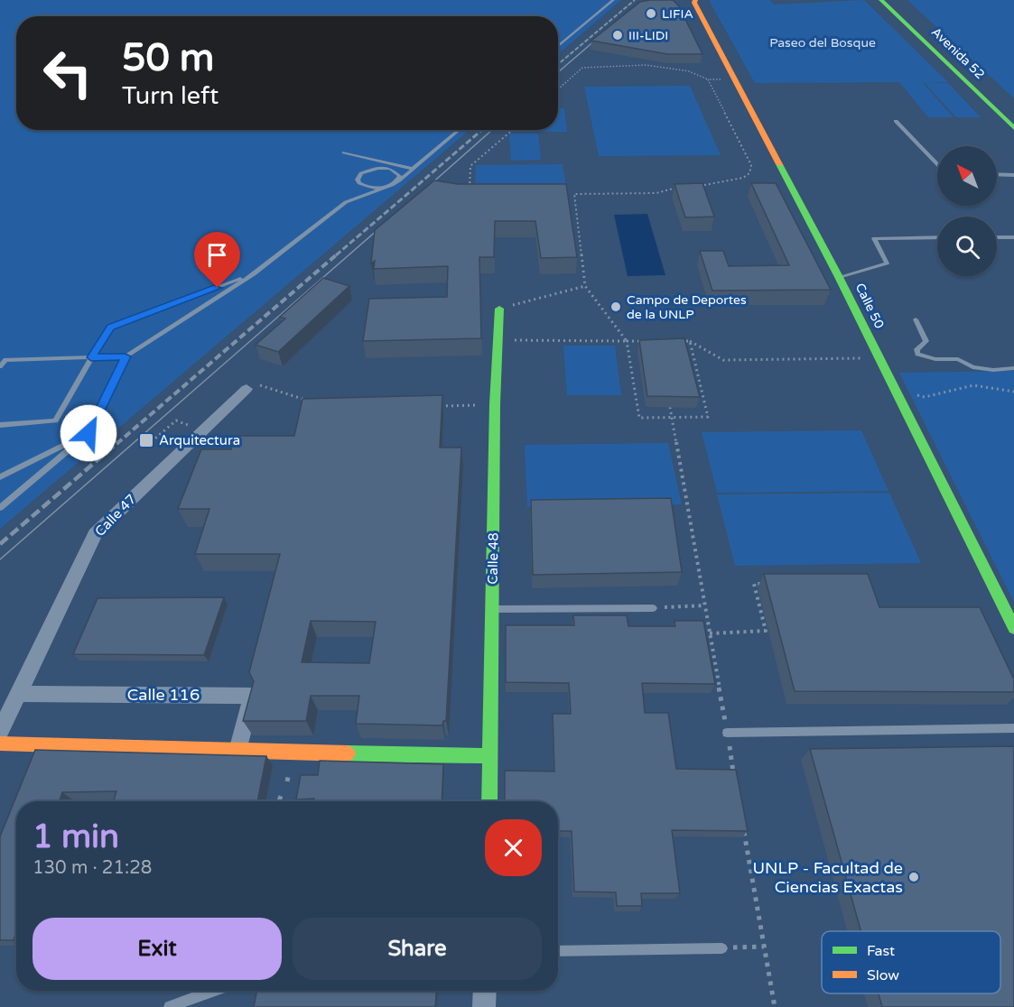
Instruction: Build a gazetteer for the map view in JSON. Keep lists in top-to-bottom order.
{
  "streets": {
    "street": [
      "Avenida 52",
      "Calle 50",
      "Calle 47",
      "Calle 48",
      "Calle 116"
    ]
  },
  "crossings": [
    ["Calle 47", "Calle 116"]
  ],
  "parks": ["Paseo del Bosque"],
  "places": {
    "other": [
      "LIFIA",
      "III-LIDI",
      "Campo de Deportes de la UNLP",
      "UNLP - Facultad de Ciencias Exactas"
    ],
    "transit": ["Arquitectura"]
  },
  "legend": ["Fast", "Slow"],
  "north": "top left",
  "page": {
    "turn": ["50 m", "Turn left"],
    "heading": ["1 min", "130 m · 21:28"],
    "buttons": ["Exit", "Share"]
  }
}
